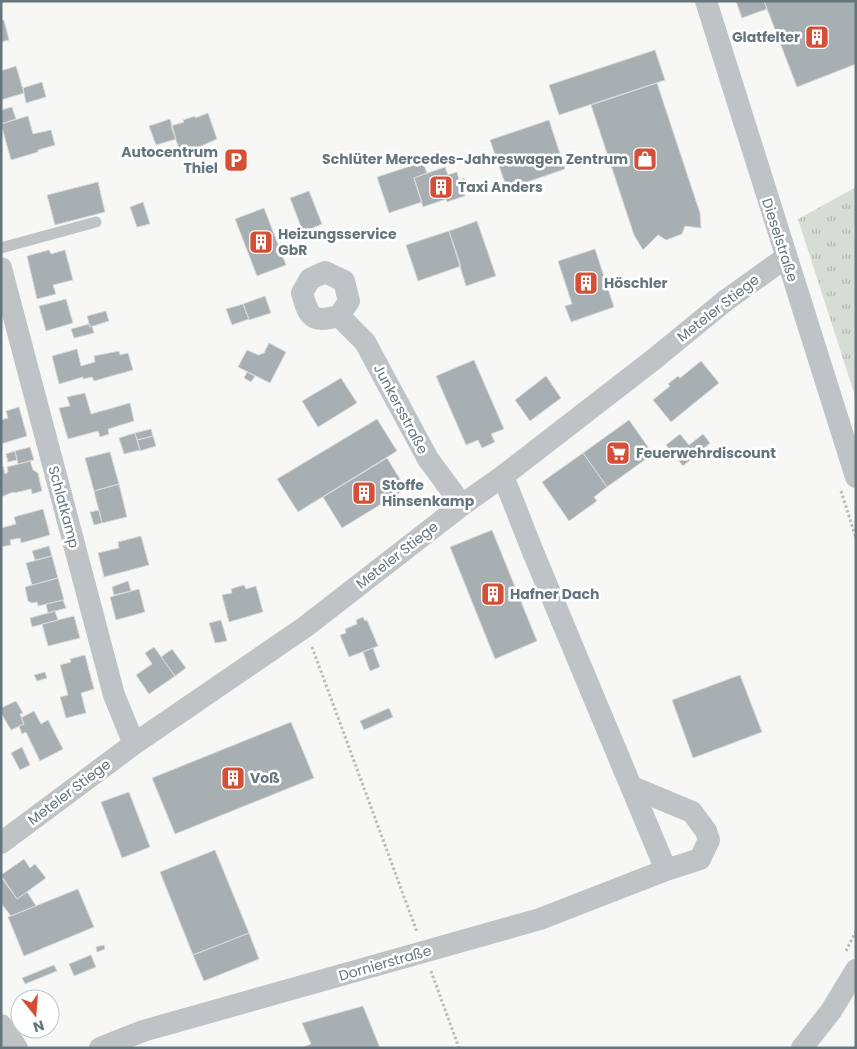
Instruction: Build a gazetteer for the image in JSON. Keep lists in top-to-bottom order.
{
  "streets": {
    "street": [
      "Dieselstraße",
      "Meteler Stiege",
      "Junkersstraße",
      "Schlatkamp",
      "Dornierstraße"
    ]
  },
  "crossings": [
    ["Dieselstraße", "Meteler Stiege"],
    ["Meteler Stiege", "Junkersstraße"],
    ["Meteler Stiege", "Schlatkamp"]
  ],
  "places": {
    "building": [
      "Glatfelter",
      "Taxi Anders",
      "Heizungsservice GbR",
      "Höschler",
      "Stoffe Hinsenkamp",
      "Hafner Dach",
      "Voß"
    ],
    "shop": ["Schlüter Mercedes-Jahreswagen Zentrum"],
    "parking": ["Autocentrum Thiel"],
    "supermarket": ["Feuerwehrdiscount"]
  },
  "north": "bottom"
}
